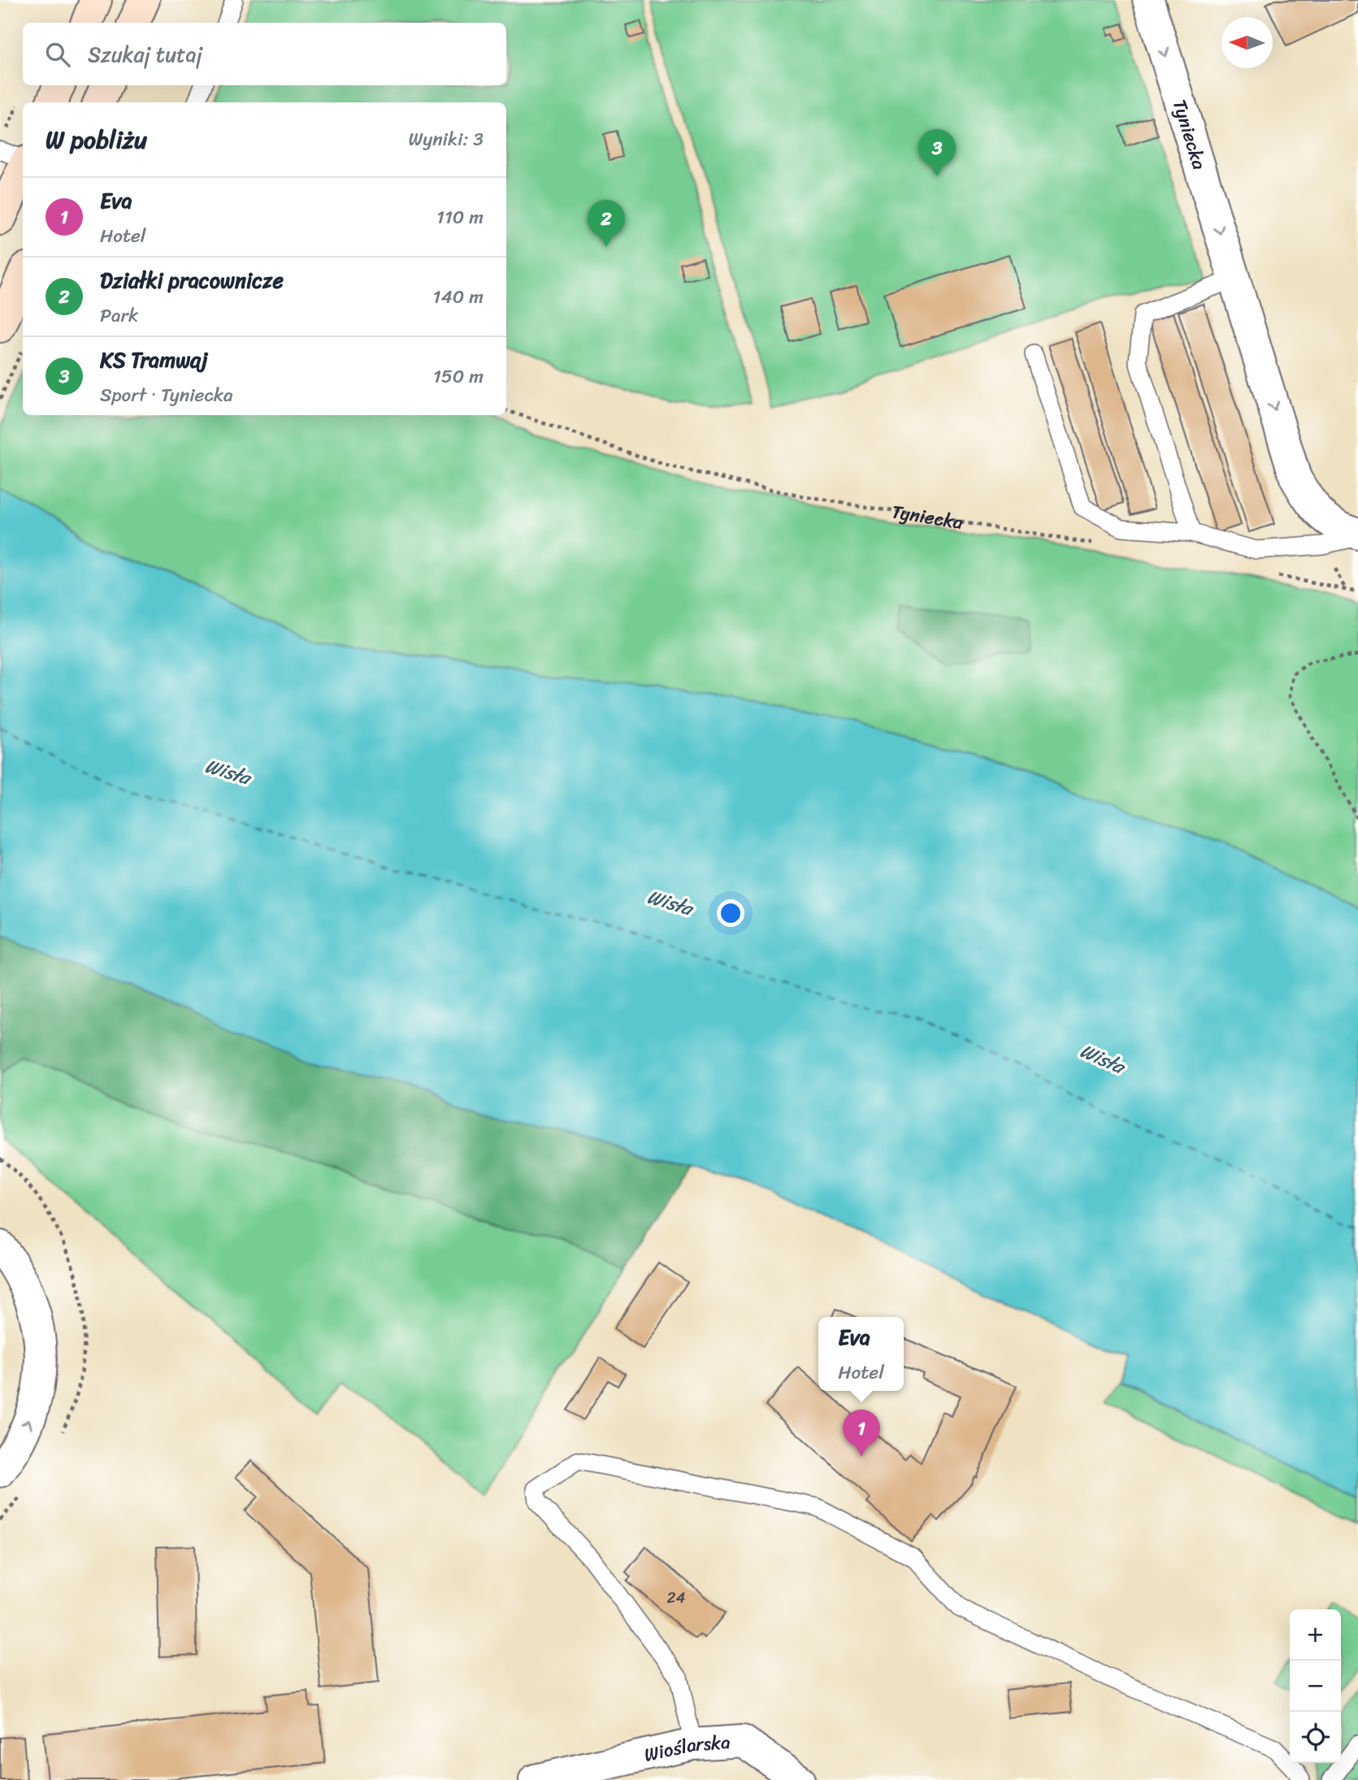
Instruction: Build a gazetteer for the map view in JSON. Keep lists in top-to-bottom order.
{
  "streets": {
    "street": ["Tyniecka", "Wioślarska"]
  },
  "one_way": ["Tyniecka"],
  "water": ["Wisła"],
  "house_numbers": ["24"],
  "north": "left",
  "page": {
    "search": "Szukaj tutaj",
    "heading": ["W pobliżu", "Wyniki: 3"],
    "pins": ["3", "2", "1"],
    "list": [
      {
        "mark": "1",
        "name": "Eva",
        "note": "Hotel",
        "value": "110 m"
      },
      {
        "mark": "2",
        "name": "Działki pracownicze",
        "note": "Park",
        "value": "140 m"
      },
      {
        "mark": "3",
        "name": "KS Tramwaj",
        "note": "Sport · Tyniecka",
        "value": "150 m"
      }
    ],
    "popup": ["Eva", "Hotel"],
    "map_buttons": ["+", "−"]
  }
}
